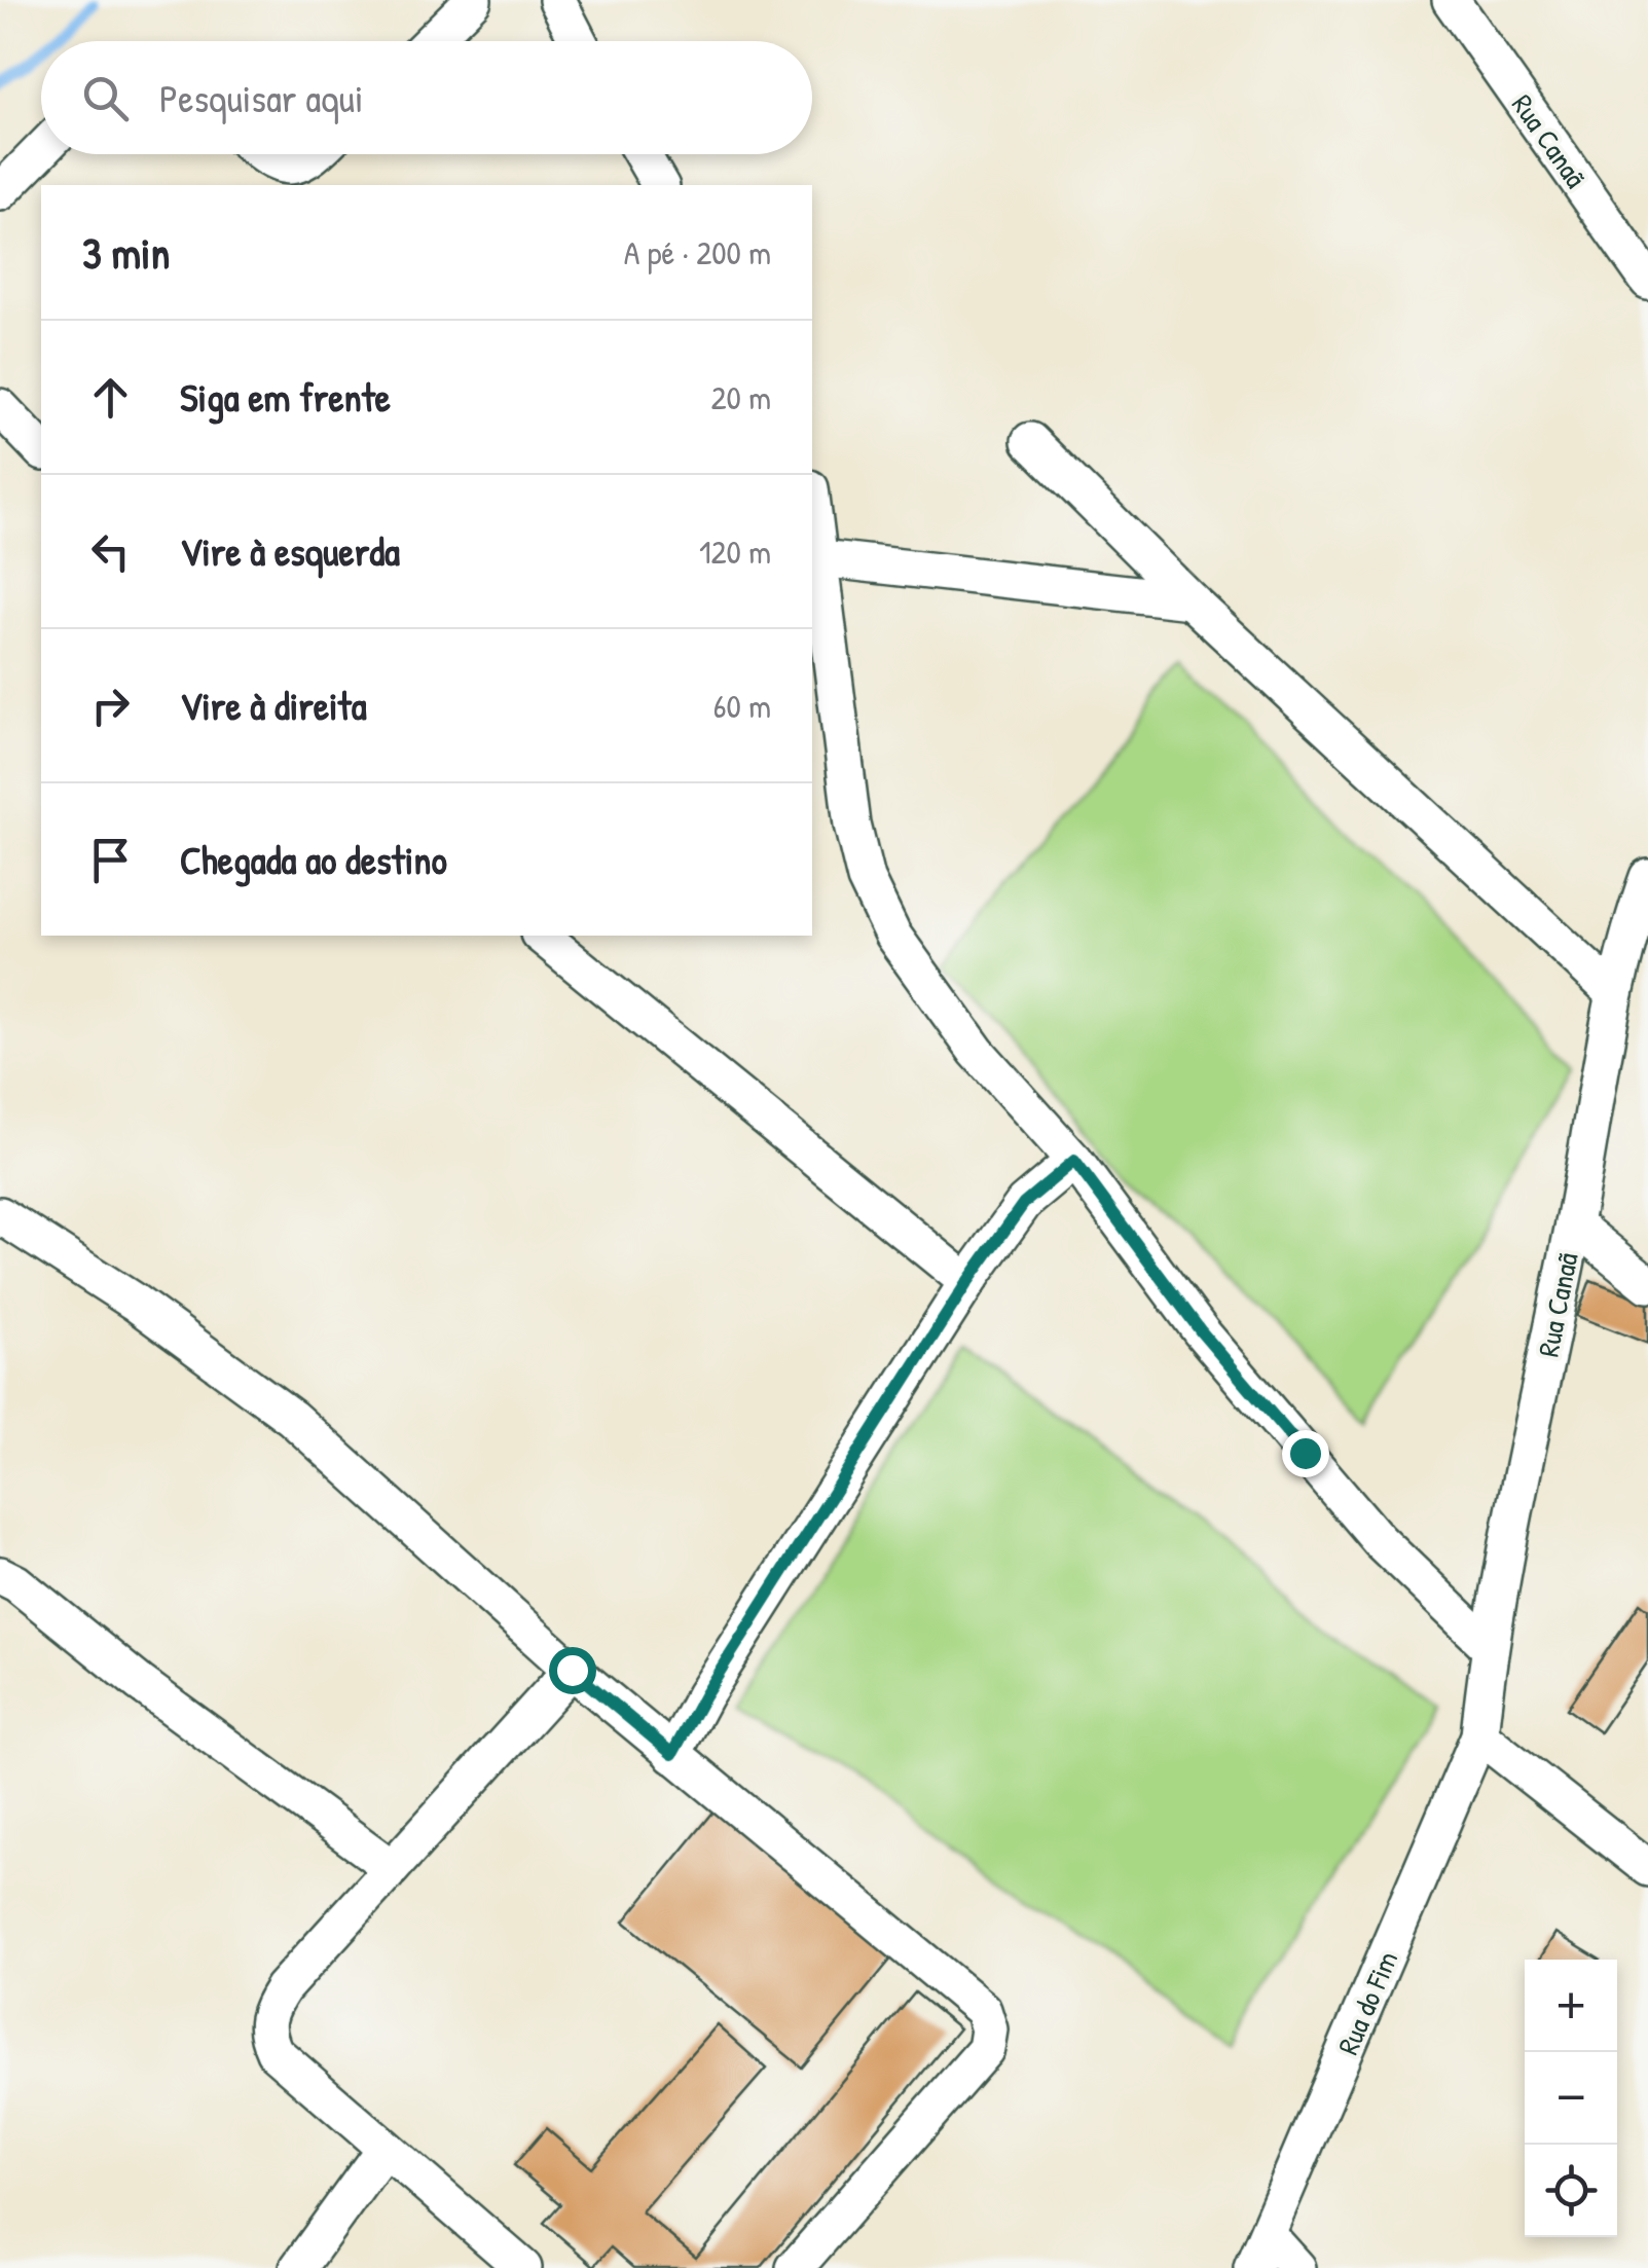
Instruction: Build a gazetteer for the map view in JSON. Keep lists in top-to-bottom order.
{
  "streets": {
    "street": ["Rua Canaã", "Rua do Fim"]
  },
  "crossings": [
    ["Rua Canaã", "Rua do Fim"]
  ],
  "page": {
    "search": "Pesquisar aqui",
    "heading": ["3 min", "A pé · 200 m"],
    "list": [
      ["Siga em frente", "20 m"],
      ["Vire à esquerda", "120 m"],
      ["Vire à direita", "60 m"],
      "Chegada ao destino"
    ],
    "map_buttons": ["+", "−"]
  }
}
